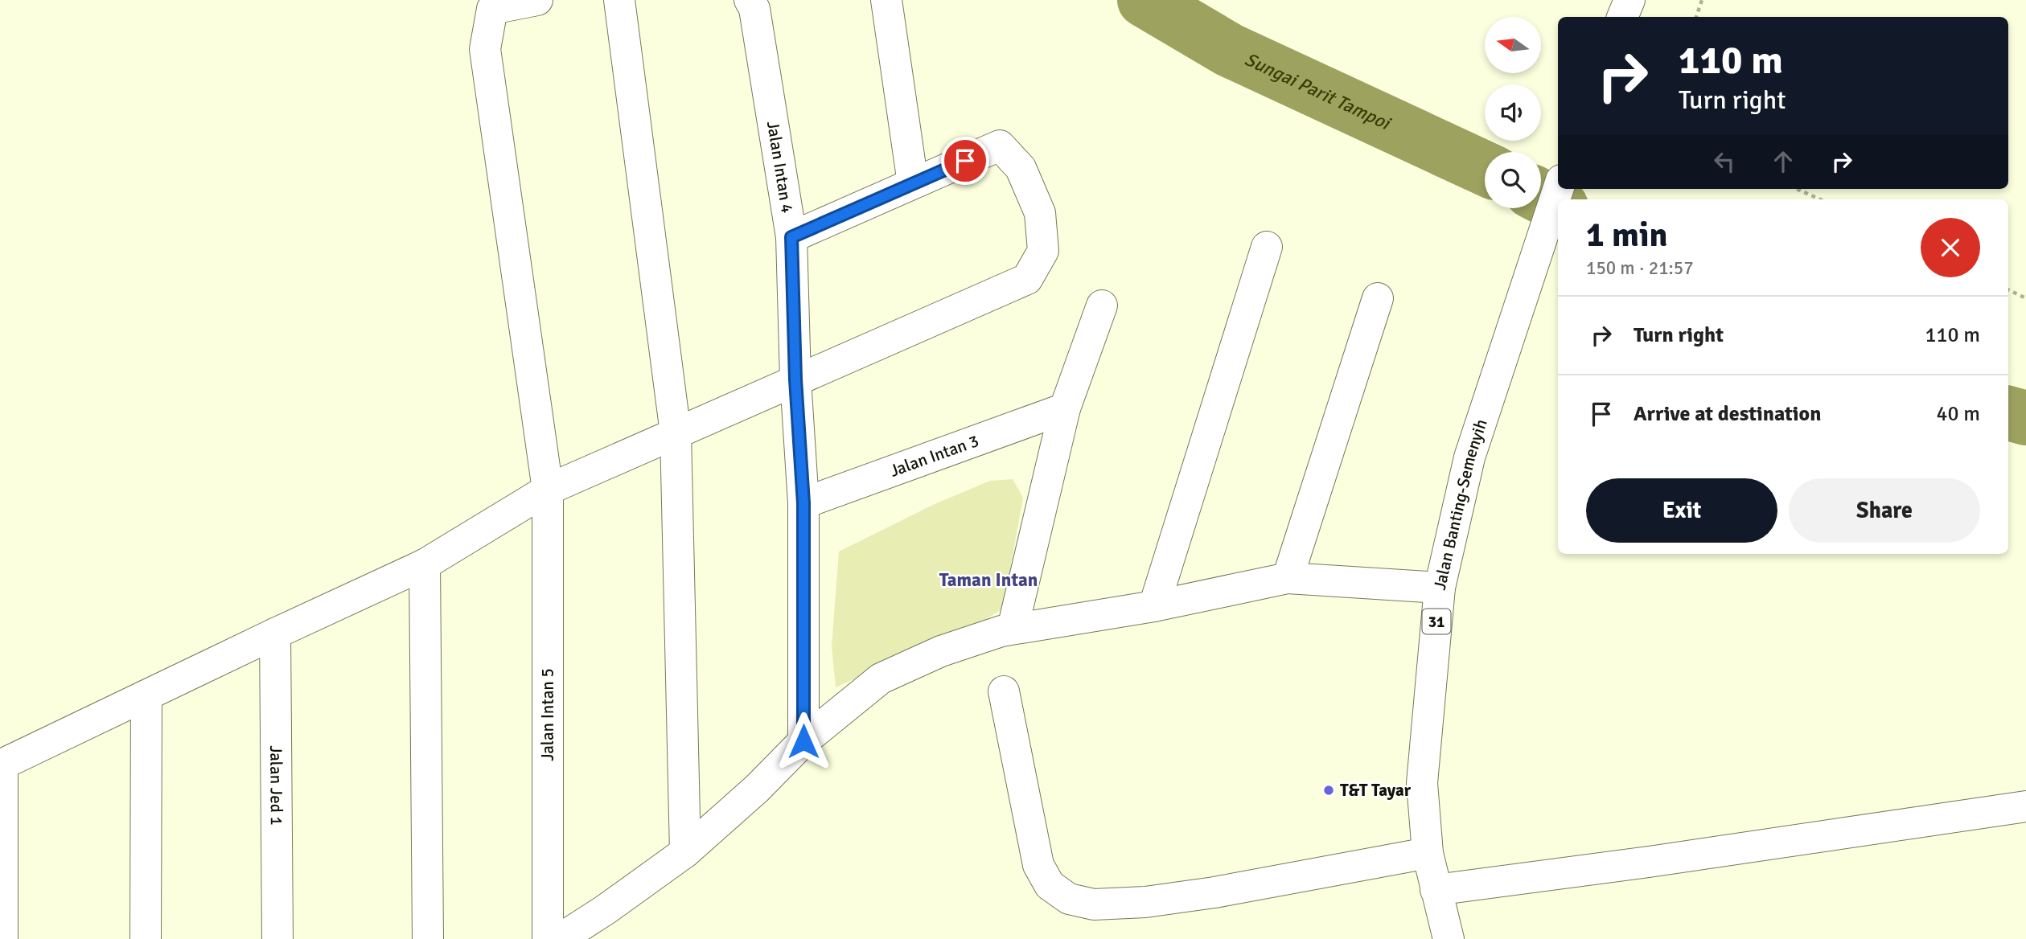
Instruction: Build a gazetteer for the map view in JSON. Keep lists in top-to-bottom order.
{
  "streets": {
    "street": [
      "Jalan Intan 4",
      "Jalan Intan 3",
      "Jalan Banting-Semenyih",
      "31",
      "Jalan Intan 5",
      "Jalan Jed 1"
    ]
  },
  "crossings": [
    ["Jalan Intan 4", "Jalan Intan 3"]
  ],
  "districts": ["Taman Intan"],
  "water": ["Sungai Parit Tampoi"],
  "places": ["T&T Tayar"],
  "north": "left",
  "page": {
    "turn": ["110 m", "Turn right"],
    "heading": ["1 min", "150 m · 21:57"],
    "list": [
      {
        "name": "Turn right",
        "value": "110 m"
      },
      {
        "name": "Arrive at destination",
        "value": "40 m"
      }
    ],
    "buttons": ["Exit", "Share"]
  }
}
